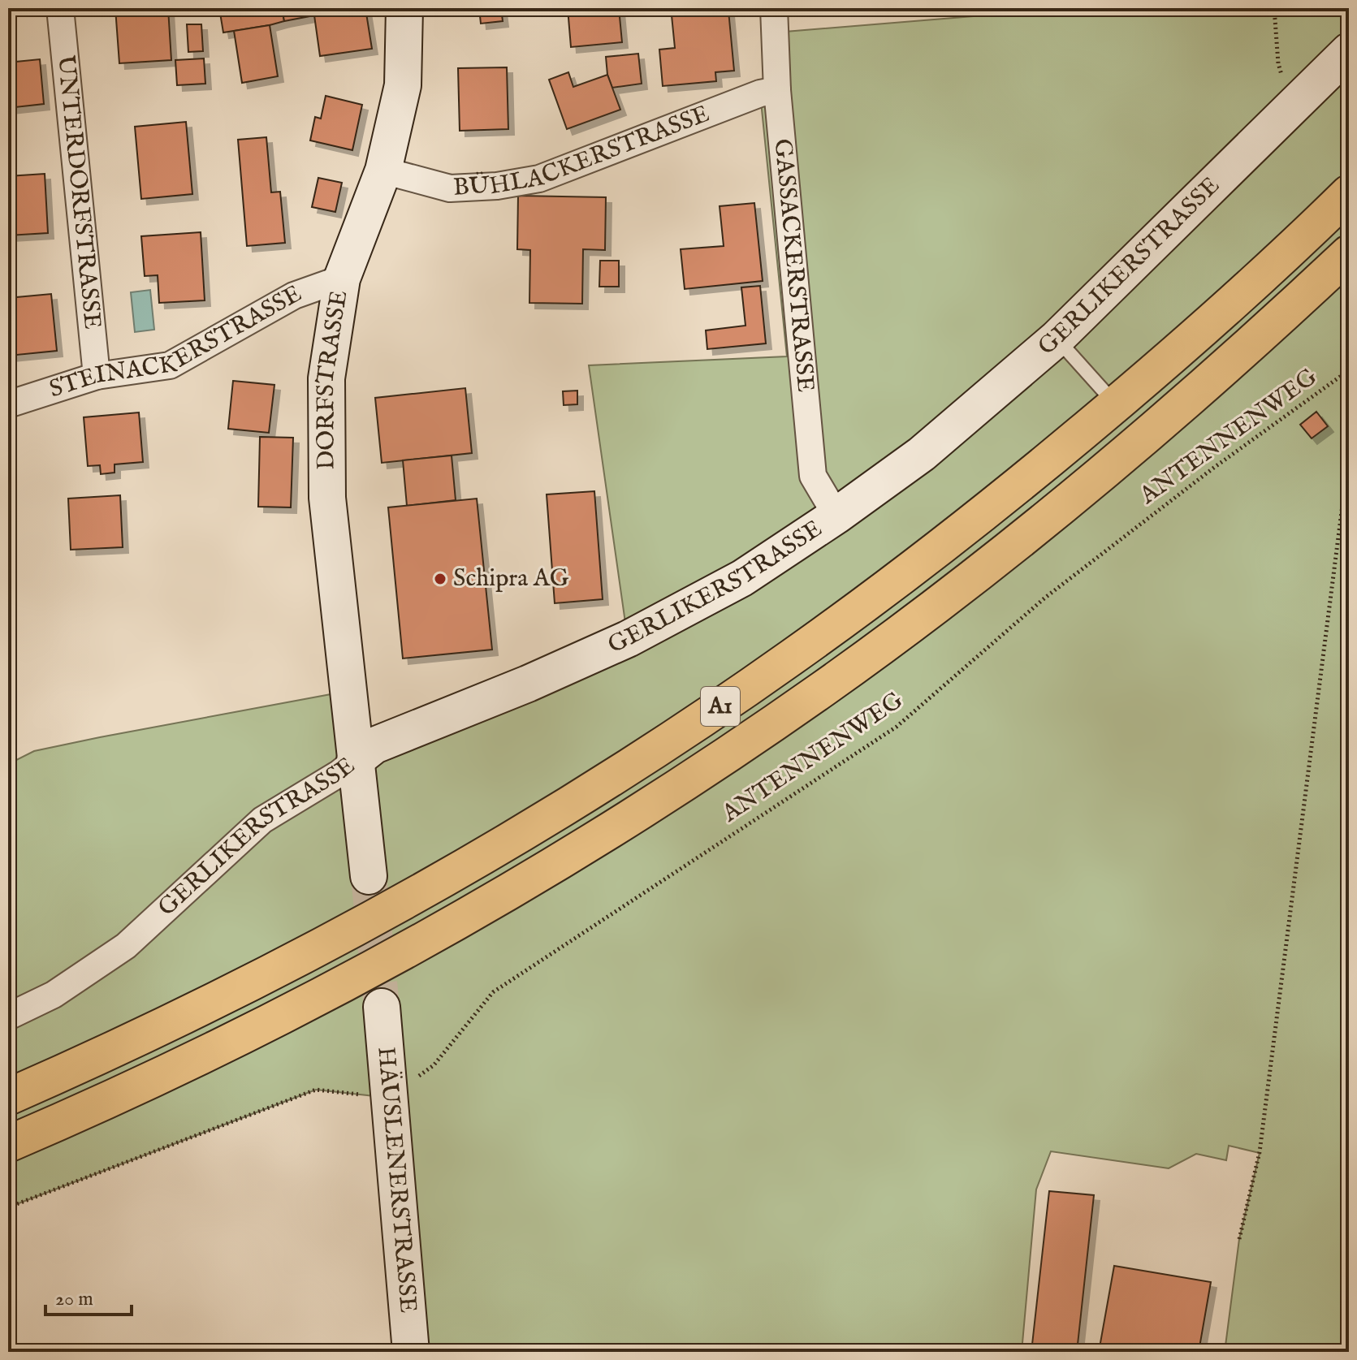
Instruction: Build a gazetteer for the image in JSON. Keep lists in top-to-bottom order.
{
  "streets": {
    "highway": ["A1"],
    "street": [
      "BÜHLACKERSTRASSE",
      "UNTERDORFSTRASSE",
      "GASSACKERSTRASSE",
      "GERLIKERSTRASSE",
      "STEINACKERSTRASSE",
      "DORFSTRASSE",
      "HÄUSLENERSTRASSE"
    ],
    "path": ["ANTENNENWEG"]
  },
  "crossings": [
    ["BÜHLACKERSTRASSE", "GASSACKERSTRASSE"],
    ["BÜHLACKERSTRASSE", "DORFSTRASSE"],
    ["UNTERDORFSTRASSE", "STEINACKERSTRASSE"],
    ["GASSACKERSTRASSE", "GERLIKERSTRASSE"],
    ["GERLIKERSTRASSE", "DORFSTRASSE"],
    ["STEINACKERSTRASSE", "DORFSTRASSE"],
    ["ANTENNENWEG", "HÄUSLENERSTRASSE"]
  ],
  "places": ["Schipra AG"],
  "scale_bar": "20 m"
}
